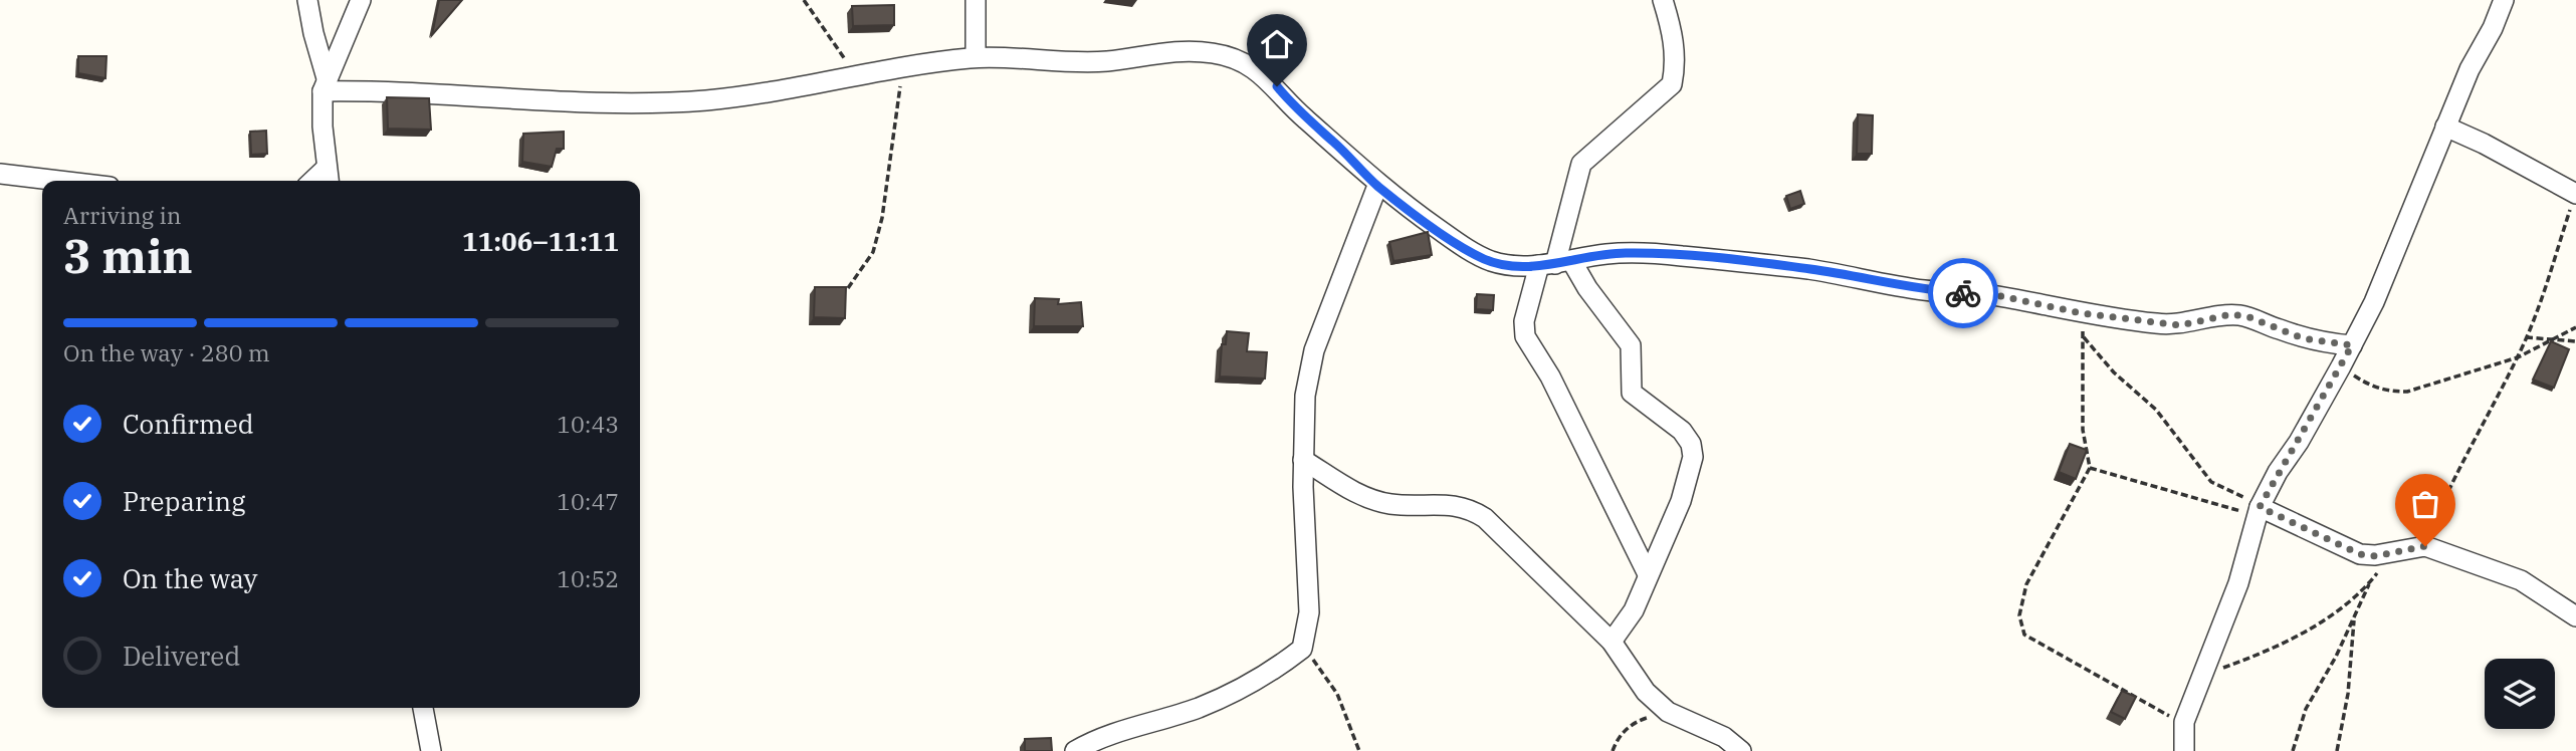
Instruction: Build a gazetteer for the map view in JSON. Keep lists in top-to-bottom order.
{
  "page": {
    "heading": ["3 min", "Arriving in", "11:06–11:11"],
    "bar": "On the way · 280 m",
    "list": [
      ["Confirmed", "10:43"],
      ["Preparing", "10:47"],
      ["On the way", "10:52"],
      "Delivered"
    ]
  }
}
